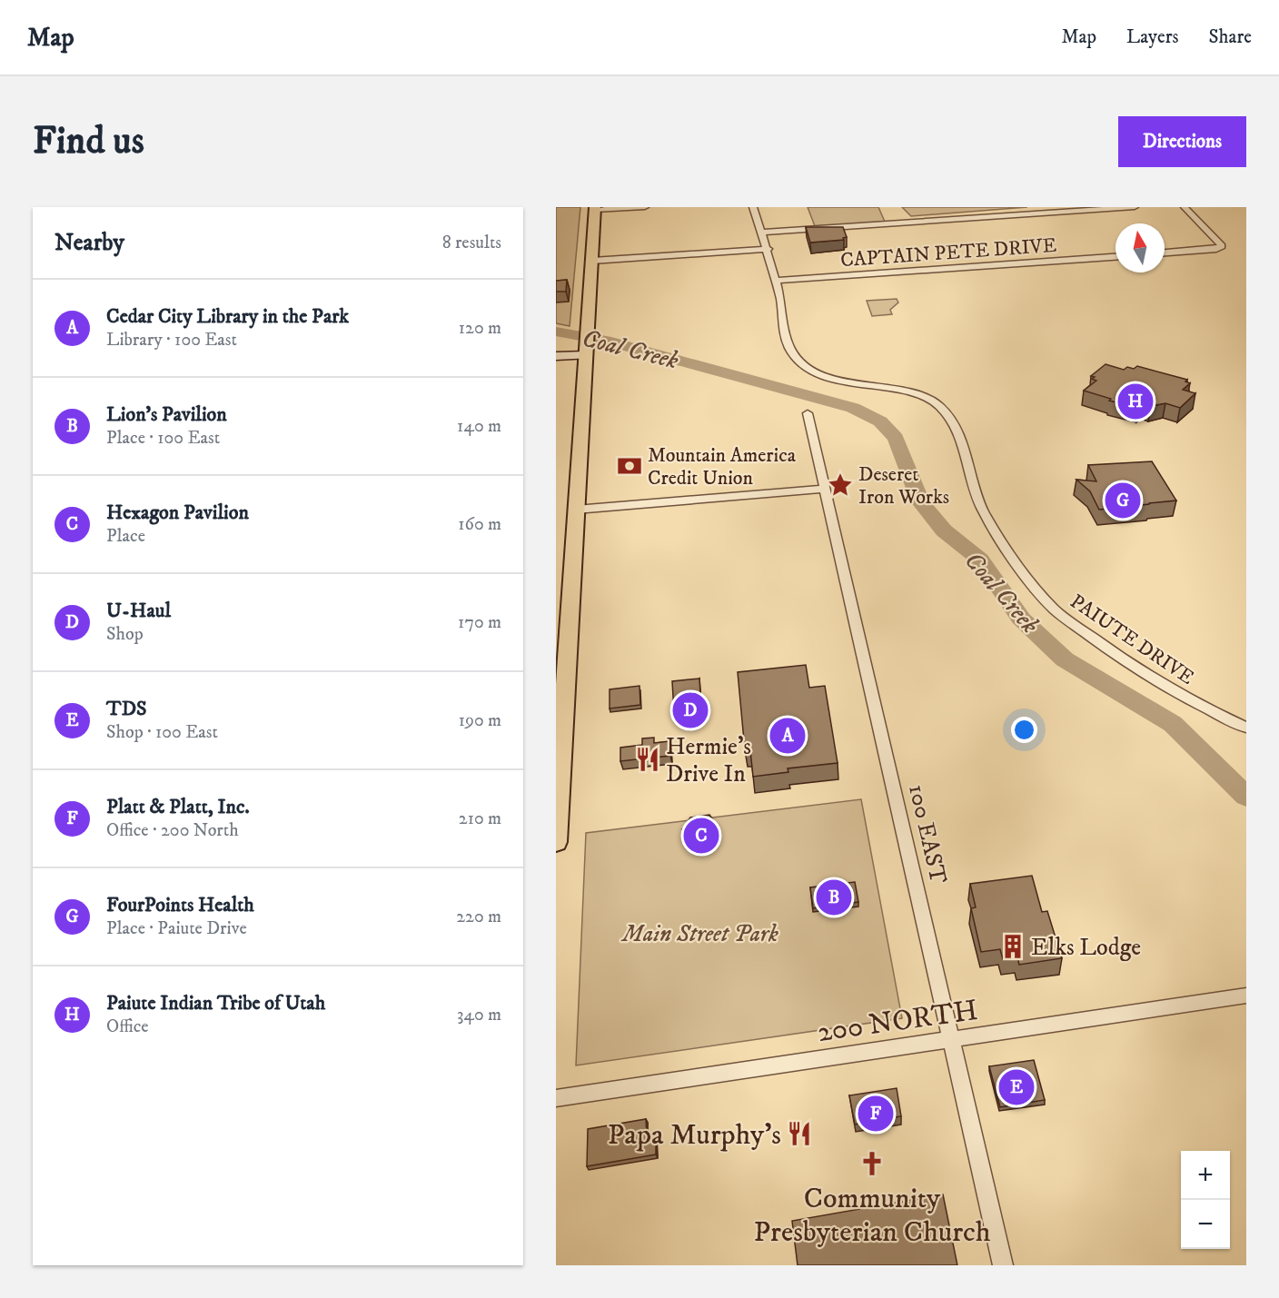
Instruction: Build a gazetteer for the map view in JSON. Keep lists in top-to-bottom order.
{
  "streets": {
    "street": [
      "CAPTAIN PETE DRIVE",
      "PAIUTE DRIVE",
      "100 EAST",
      "200 NORTH"
    ]
  },
  "crossings": [
    ["CAPTAIN PETE DRIVE", "PAIUTE DRIVE"],
    ["100 EAST", "200 NORTH"]
  ],
  "water": ["Coal Creek"],
  "parks": ["Main Street Park"],
  "places": {
    "bank": ["Mountain America Credit Union"],
    "place": ["Deseret Iron Works"],
    "restaurant": ["Hermie's Drive In", "Papa Murphy's"],
    "building": ["Elks Lodge"],
    "church": ["Community Presbyterian Church"]
  },
  "north": "top",
  "page": {
    "header": "Map",
    "nav": ["Map", "Layers", "Share"],
    "buttons": "Directions",
    "title": "Find us",
    "heading": ["Nearby", "8 results"],
    "list": [
      {
        "mark": "A",
        "name": "Cedar City Library in the Park",
        "note": "Library · 100 East",
        "value": "120 m"
      },
      {
        "mark": "B",
        "name": "Lion's Pavilion",
        "note": "Place · 100 East",
        "value": "140 m"
      },
      {
        "mark": "C",
        "name": "Hexagon Pavilion",
        "note": "Place",
        "value": "160 m"
      },
      {
        "mark": "D",
        "name": "U-Haul",
        "note": "Shop",
        "value": "170 m"
      },
      {
        "mark": "E",
        "name": "TDS",
        "note": "Shop · 100 East",
        "value": "190 m"
      },
      {
        "mark": "F",
        "name": "Platt & Platt, Inc.",
        "note": "Office · 200 North",
        "value": "210 m"
      },
      {
        "mark": "G",
        "name": "FourPoints Health",
        "note": "Place · Paiute Drive",
        "value": "220 m"
      },
      {
        "mark": "H",
        "name": "Paiute Indian Tribe of Utah",
        "note": "Office",
        "value": "340 m"
      }
    ],
    "pins": [
      "H",
      "G",
      "D",
      "A",
      "C",
      "B",
      "E",
      "F"
    ],
    "map_buttons": ["+", "−"]
  }
}
